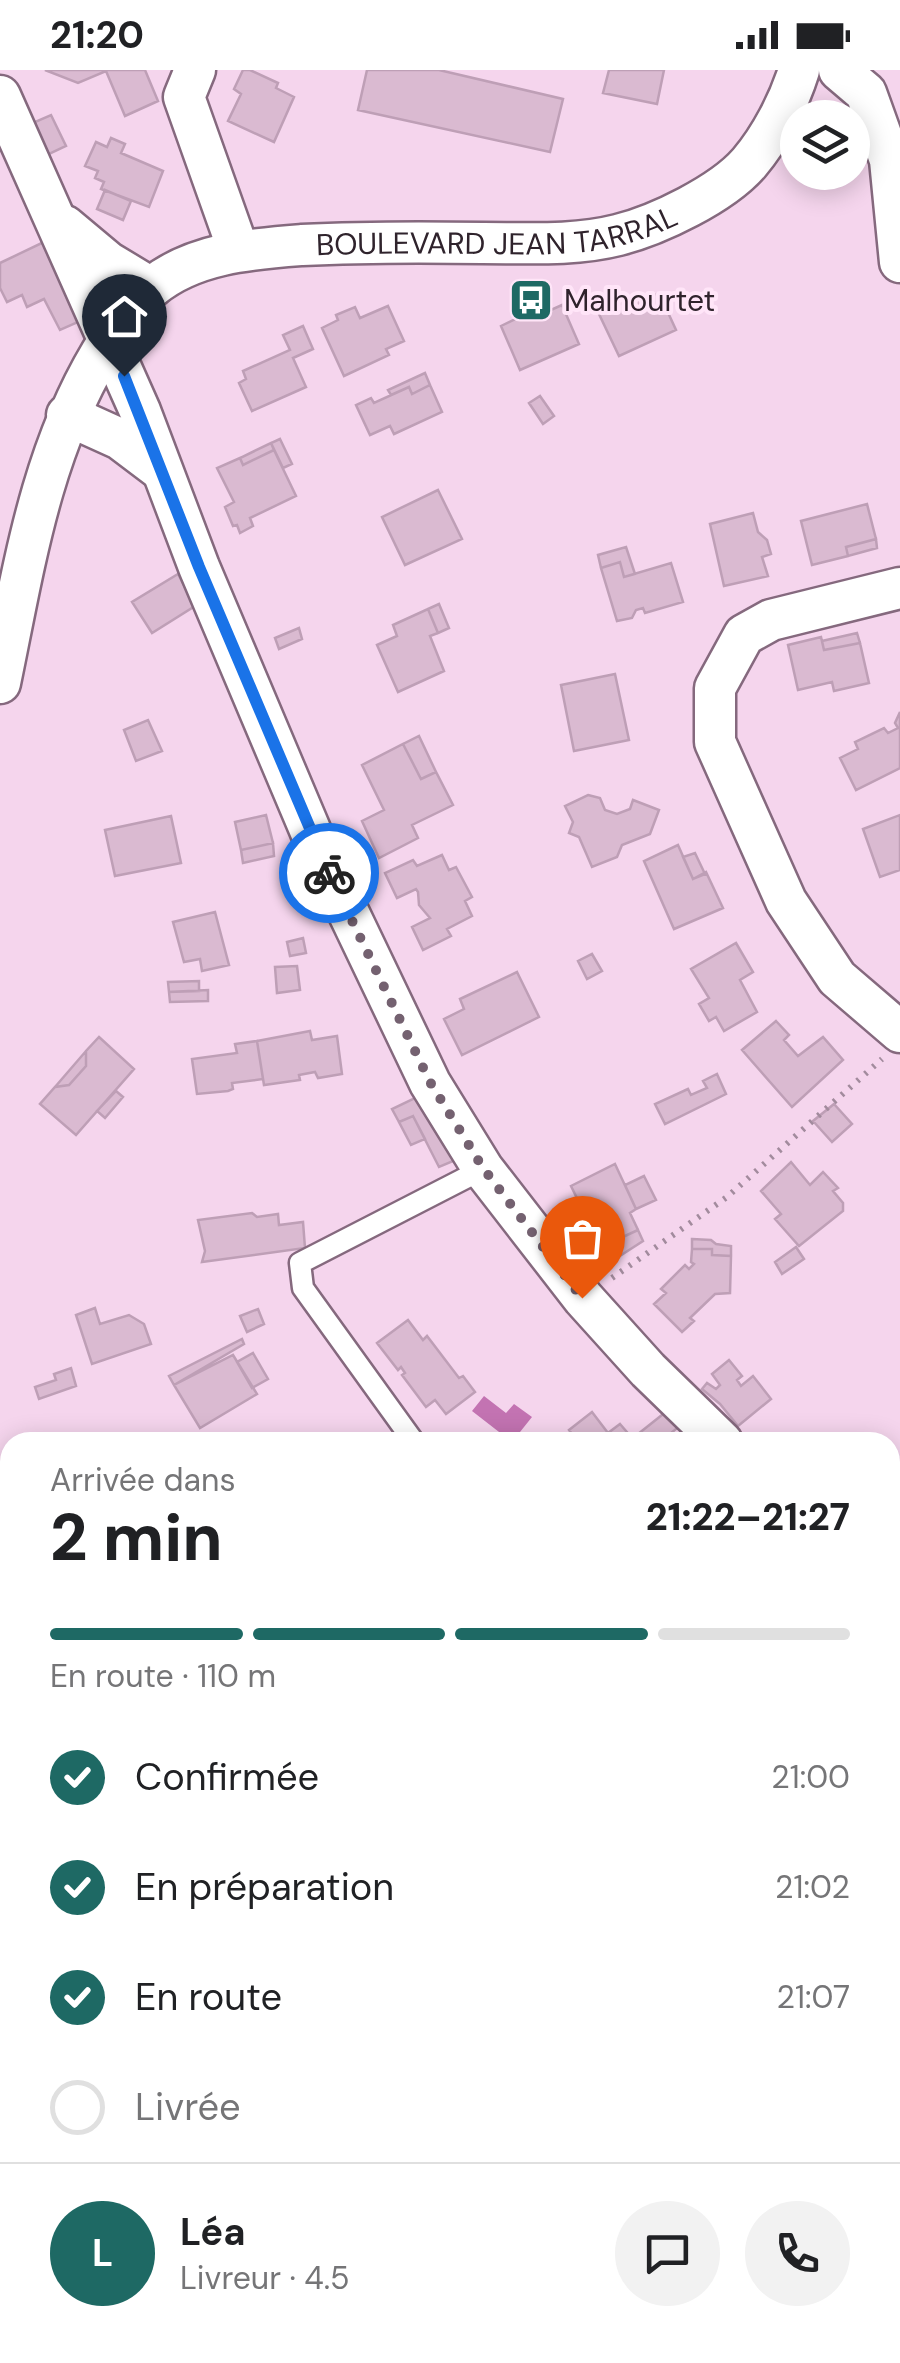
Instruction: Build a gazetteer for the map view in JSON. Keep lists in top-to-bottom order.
{
  "streets": {
    "street": ["BOULEVARD JEAN TARRAL"]
  },
  "places": {
    "bus stop": ["Malhourtet"]
  },
  "page": {
    "status": "21:20",
    "heading": ["2 min", "Arrivée dans", "21:22–21:27"],
    "panel": ["Léa", "Livreur · 4.5"],
    "bar": "En route · 110 m",
    "list": [
      ["Confirmée", "21:00"],
      ["En préparation", "21:02"],
      ["En route", "21:07"],
      "Livrée"
    ],
    "round": "L"
  }
}
